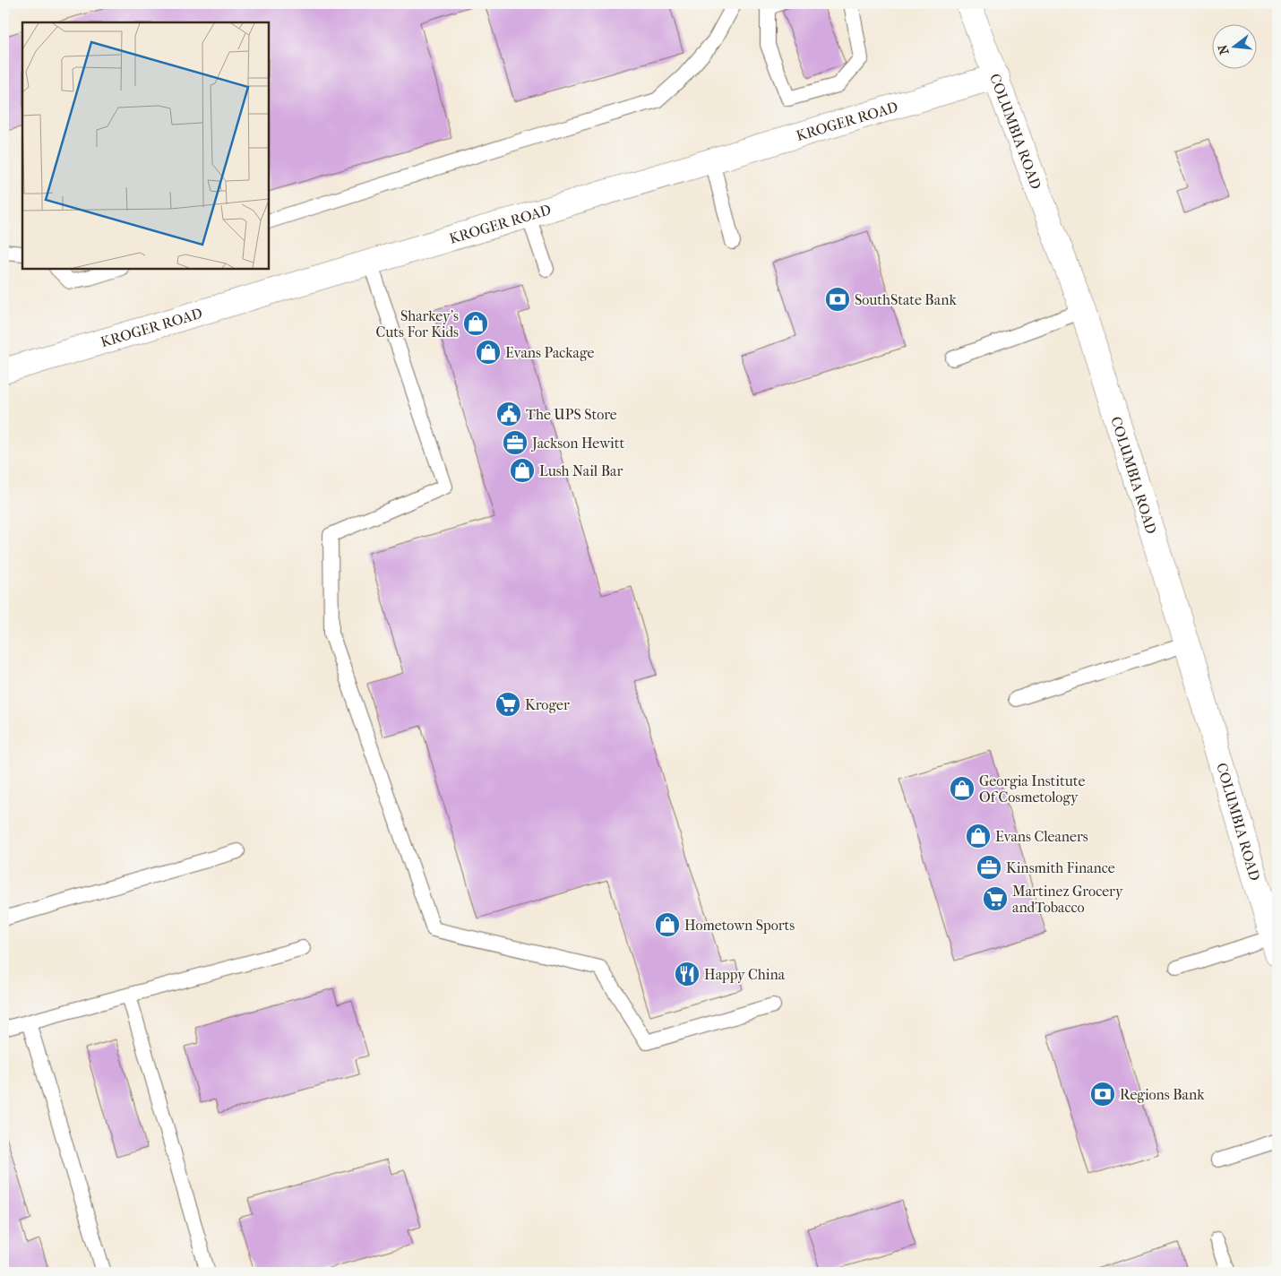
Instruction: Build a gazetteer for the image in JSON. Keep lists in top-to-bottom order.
{
  "streets": {
    "street": ["KROGER ROAD", "COLUMBIA ROAD"]
  },
  "crossings": [
    ["KROGER ROAD", "COLUMBIA ROAD"]
  ],
  "places": {
    "bank": ["SouthState Bank", "Regions Bank"],
    "shop": [
      "Sharkey's Cuts For Kids",
      "Evans Package",
      "Lush Nail Bar",
      "Georgia Institute Of Cosmetology",
      "Evans Cleaners",
      "Hometown Sports"
    ],
    "public building": ["The UPS Store"],
    "office": ["Jackson Hewitt", "Kinsmith Finance"],
    "supermarket": ["Kroger", "Martinez Grocery andTobacco"],
    "restaurant": ["Happy China"]
  },
  "north": "left"
}
